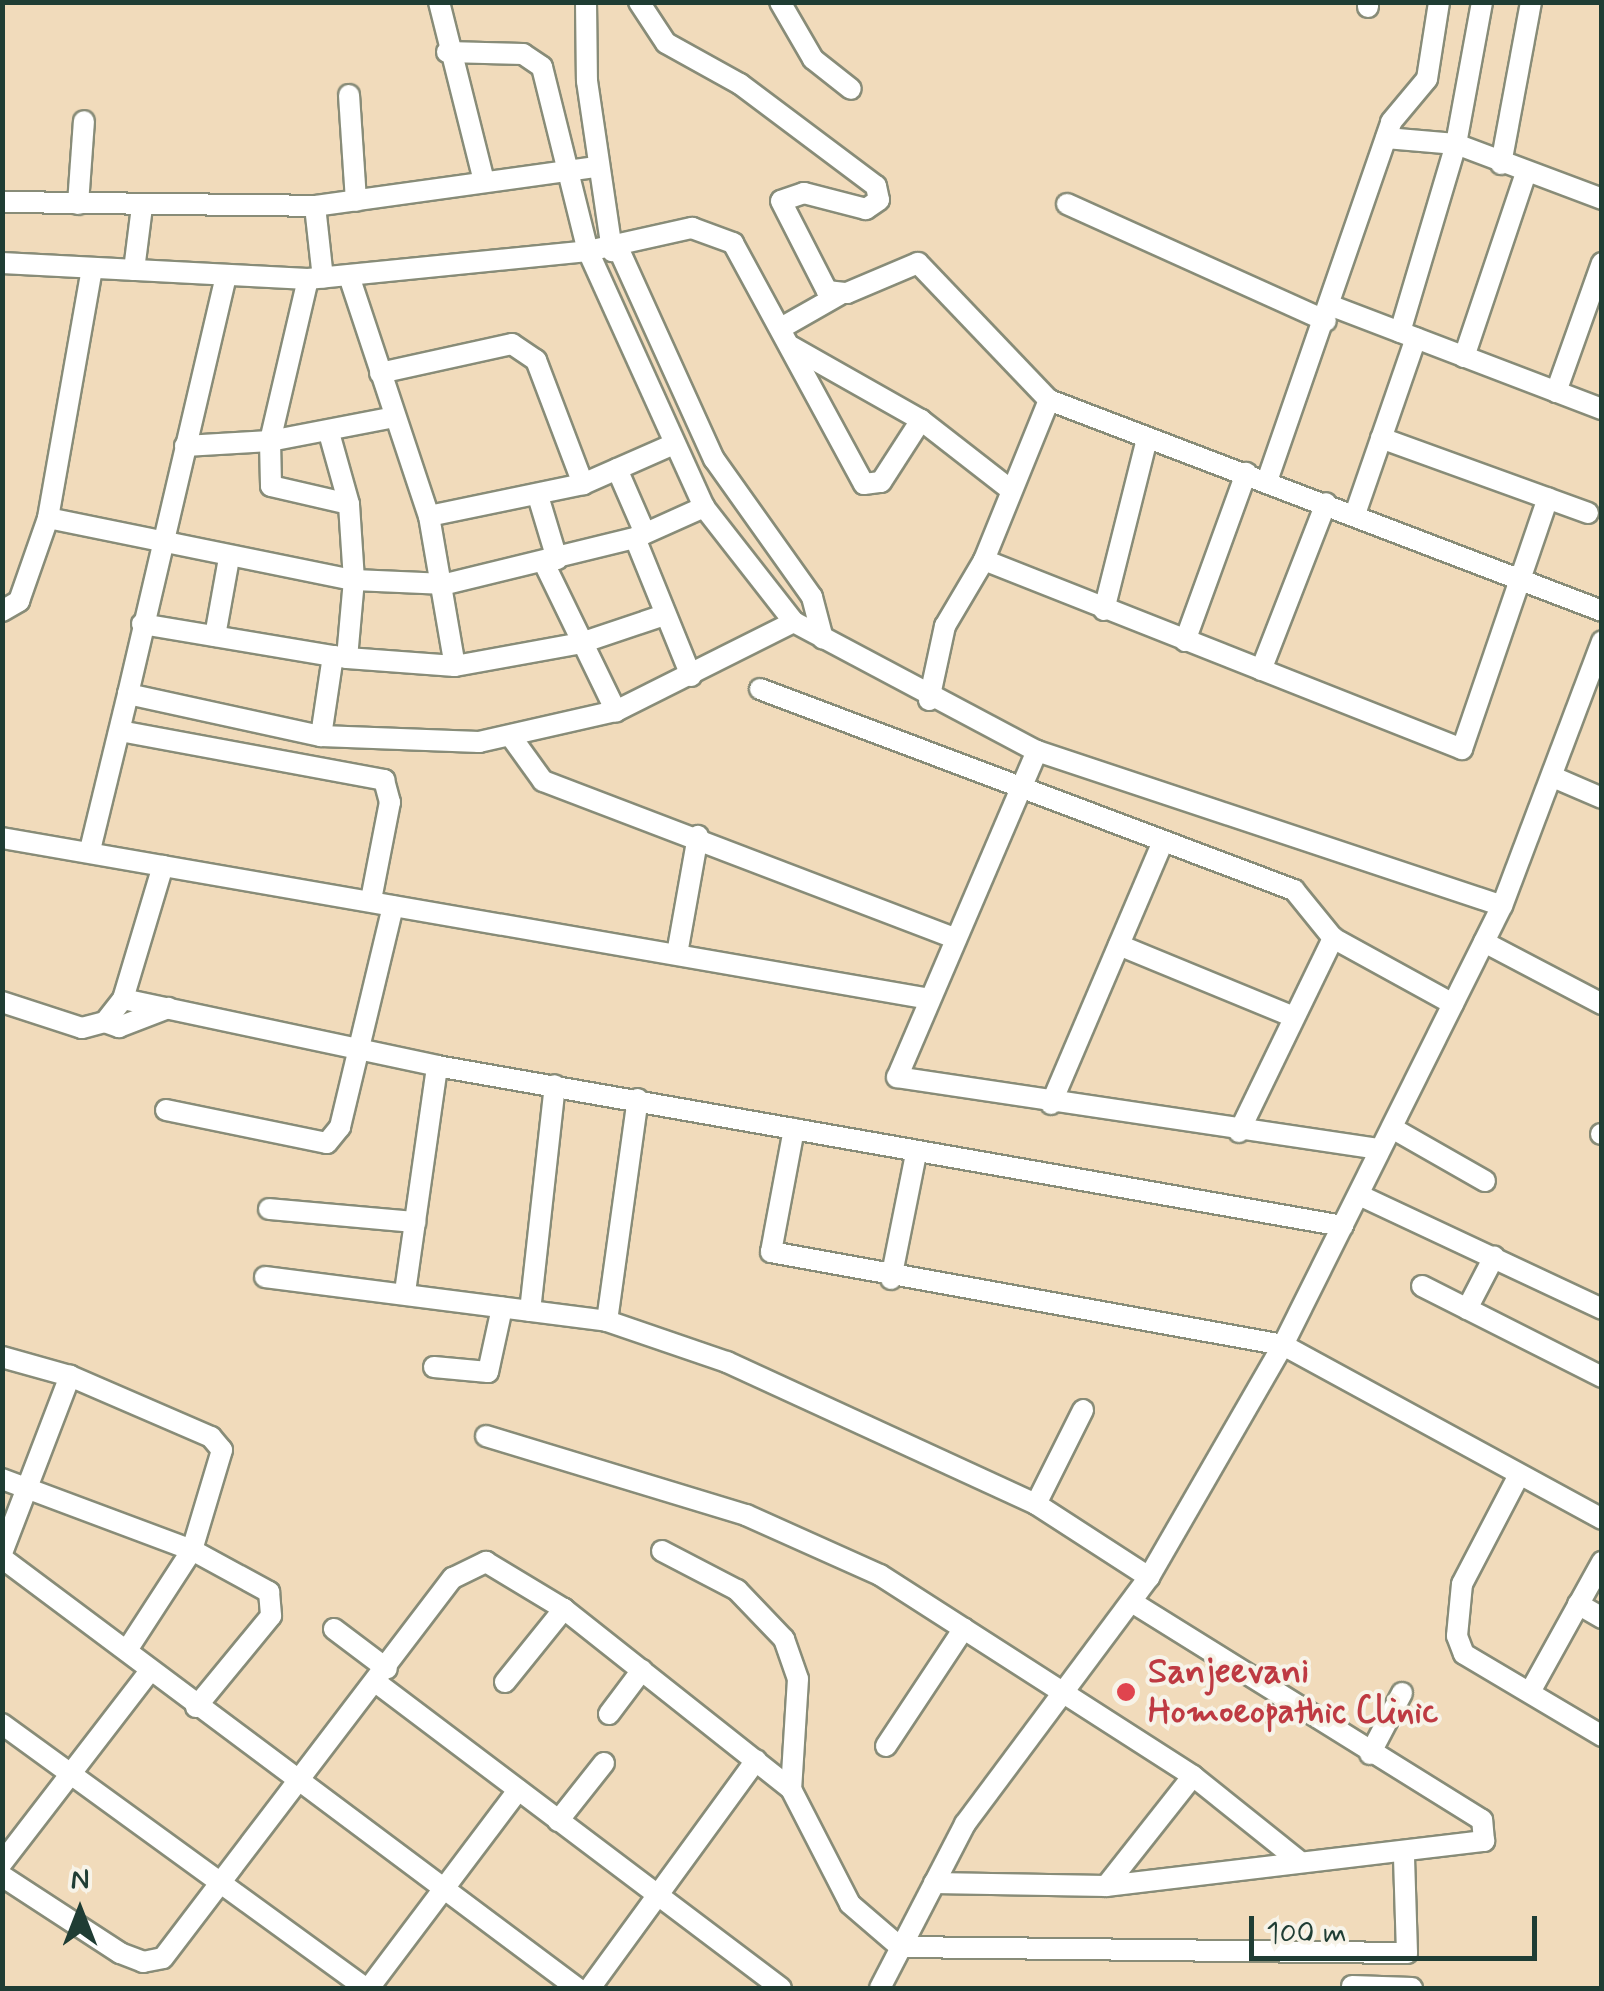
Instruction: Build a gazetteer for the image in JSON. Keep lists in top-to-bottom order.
{
  "places": ["Sanjeevani Homoeopathic Clinic"],
  "scale_bar": "100 m",
  "north": "top"
}
